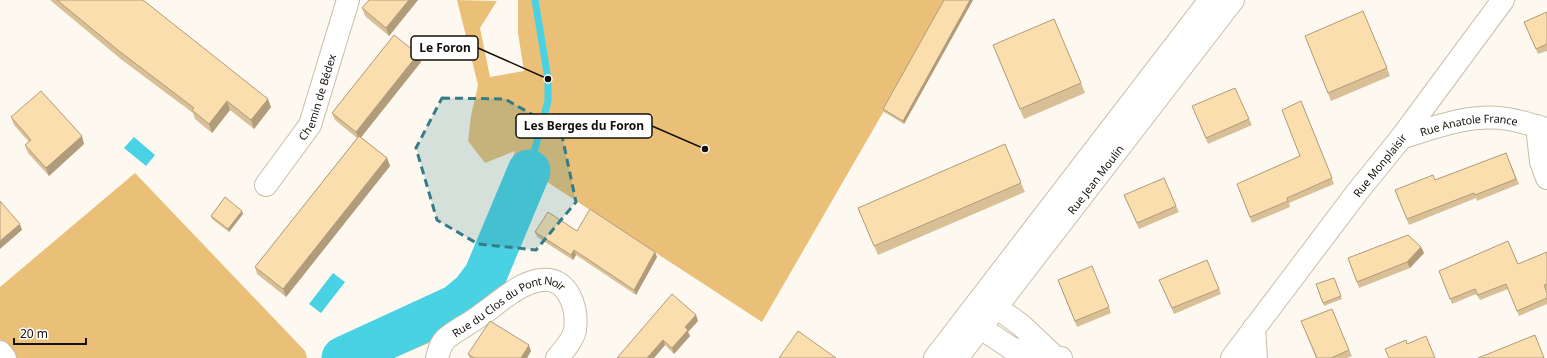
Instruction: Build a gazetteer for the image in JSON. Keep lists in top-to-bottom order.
{
  "streets": {
    "street": [
      "Chemin de Bédex",
      "Rue Anatole France",
      "Rue Monplaisir",
      "Rue Jean Moulin",
      "Rue du Clos du Pont Noir"
    ]
  },
  "crossings": [
    ["Rue Anatole France", "Rue Monplaisir"]
  ],
  "places": ["Le Foron", "Les Berges du Foron"],
  "scale_bar": "20 m"
}
